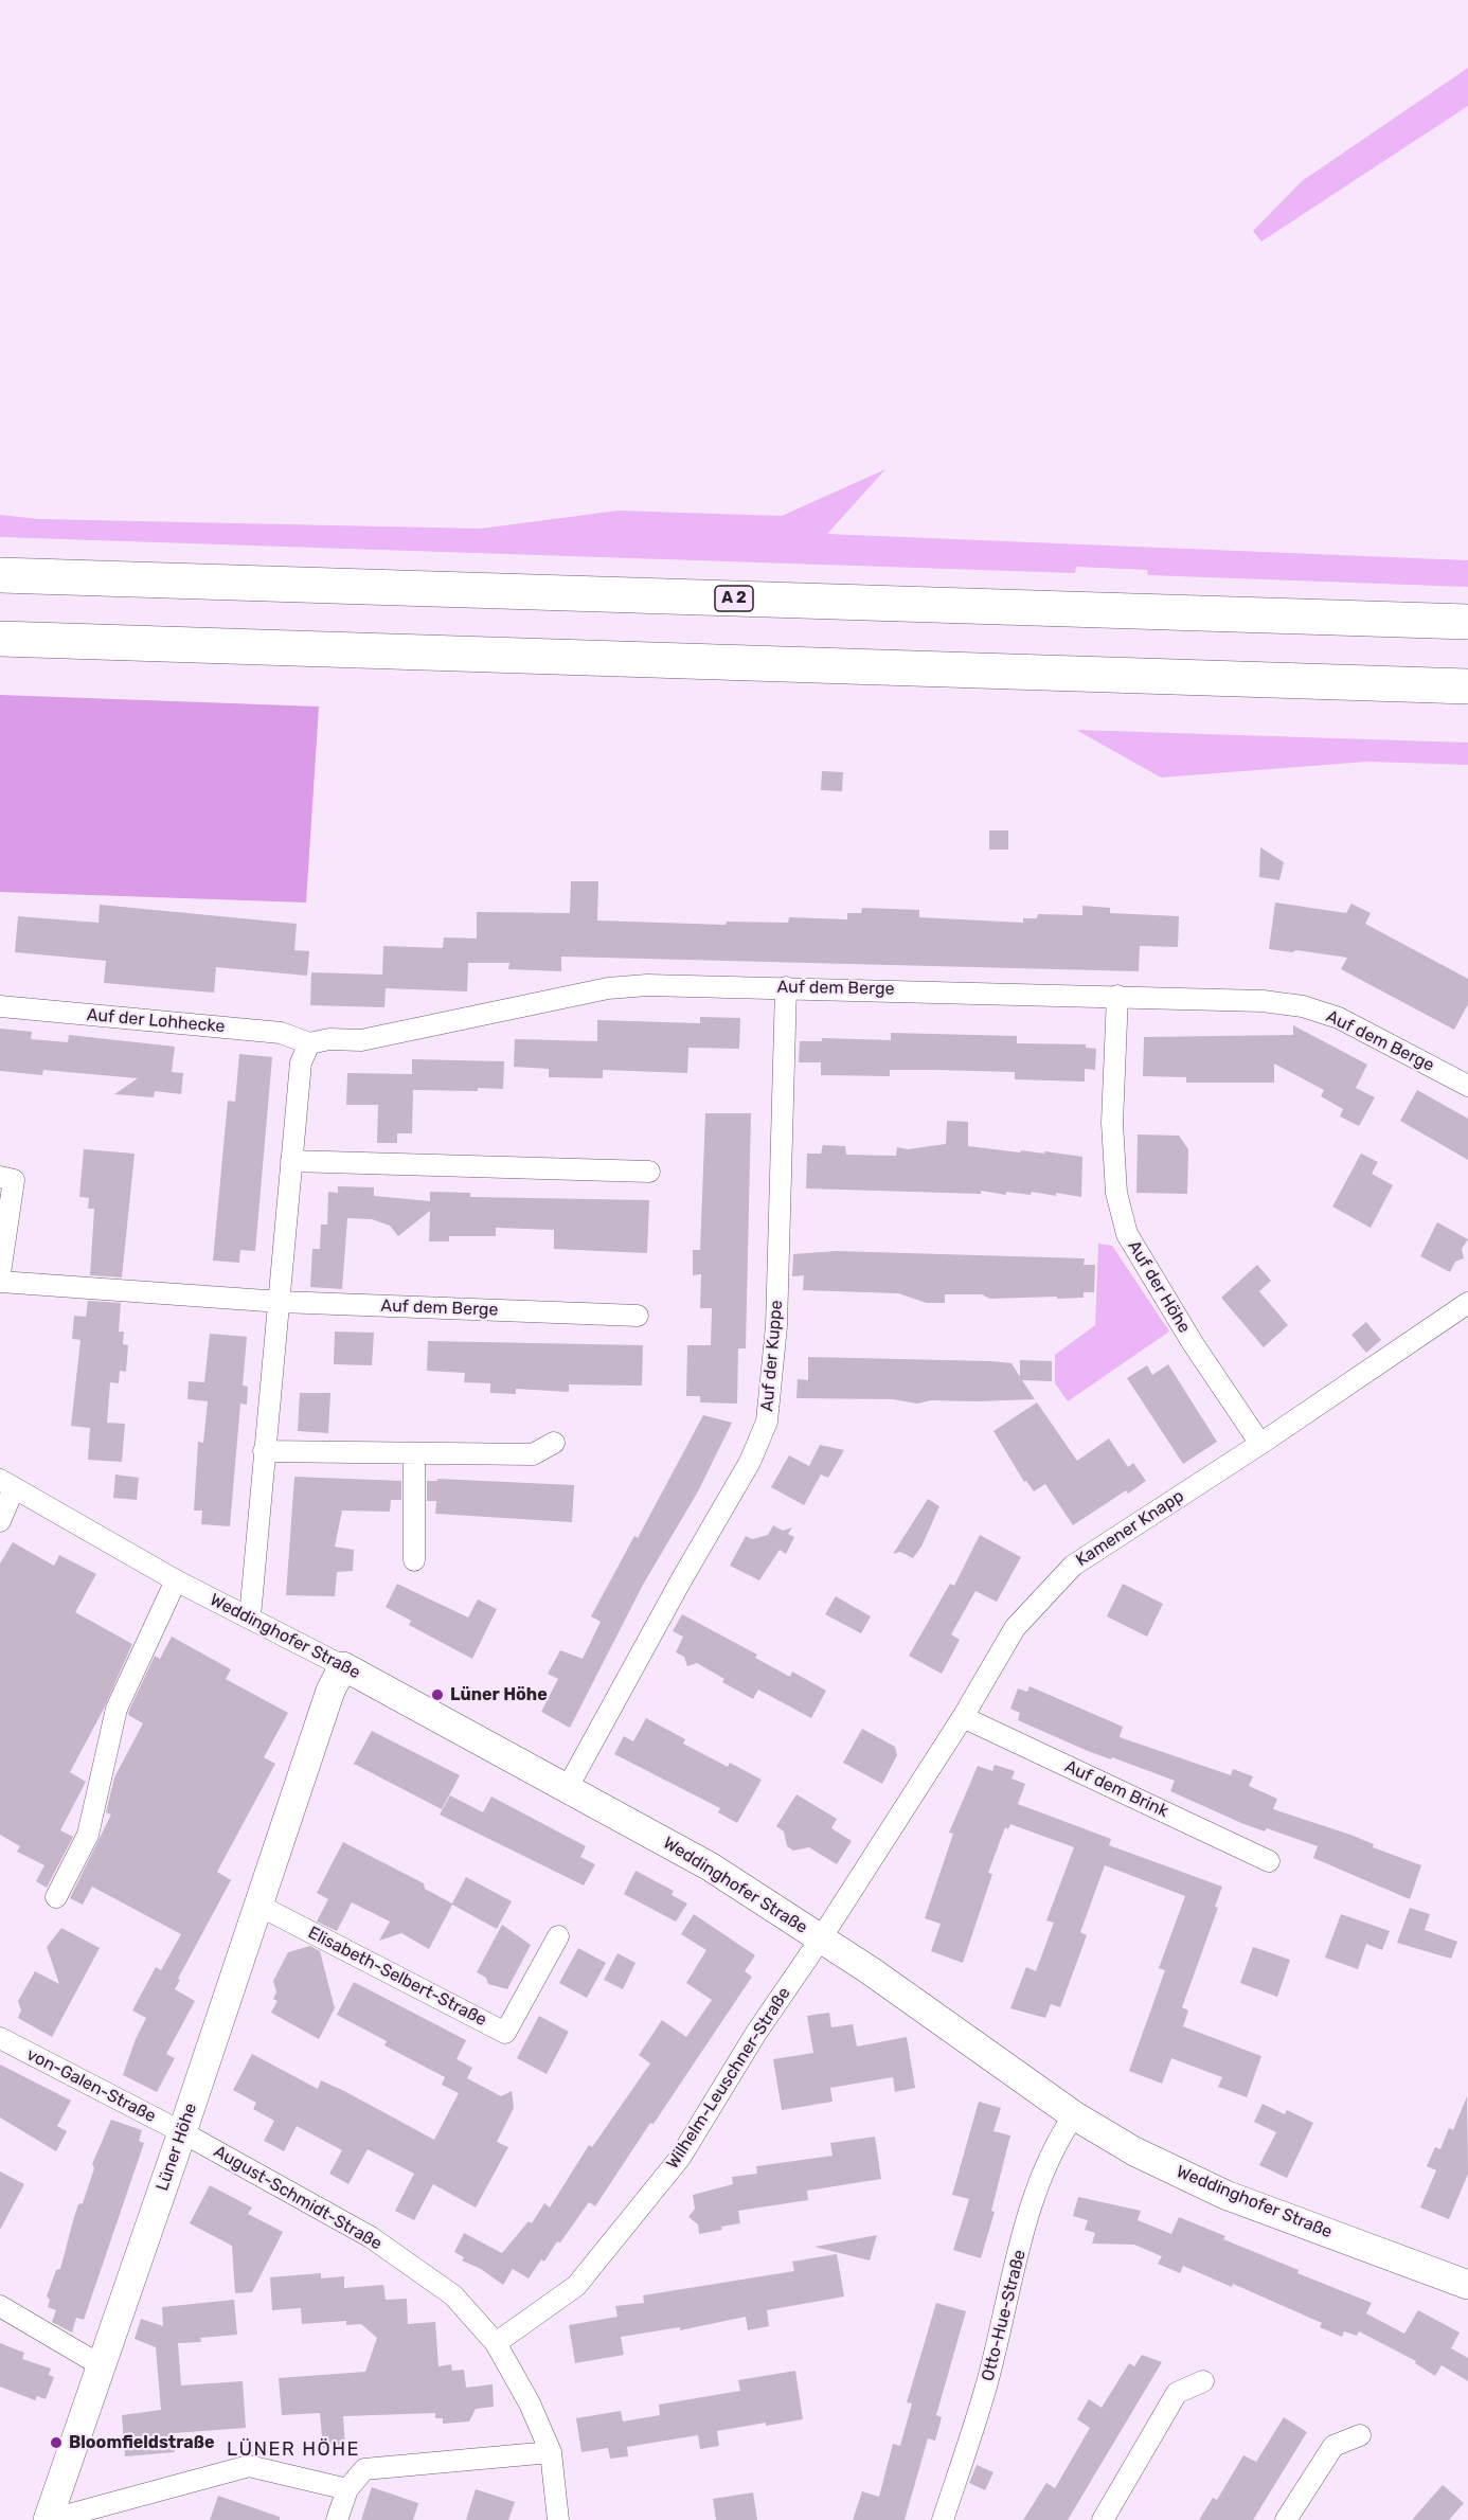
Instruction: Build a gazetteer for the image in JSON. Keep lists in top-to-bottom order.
{
  "streets": {
    "highway": ["A 2"],
    "street": [
      "Auf dem Berge",
      "Auf der Lohhecke",
      "Auf der Höhe",
      "Auf der Kuppe",
      "Kamener Knapp",
      "Weddinghofer Straße",
      "Auf dem Brink",
      "Elisabeth-Selbert-Straße",
      "Wilhelm-Leuschner-Straße",
      "von-Galen-Straße",
      "Lüner Höhe",
      "August-Schmidt-Straße",
      "Otto-Hue-Straße"
    ]
  },
  "crossings": [
    ["Auf dem Berge", "Auf der Lohhecke"],
    ["Auf dem Berge", "Auf der Höhe"],
    ["Auf dem Berge", "Auf der Kuppe"],
    ["Auf der Höhe", "Kamener Knapp"],
    ["Auf der Kuppe", "Weddinghofer Straße"],
    ["Kamener Knapp", "Weddinghofer Straße"],
    ["Kamener Knapp", "Auf dem Brink"],
    ["Kamener Knapp", "Wilhelm-Leuschner-Straße"],
    ["Weddinghofer Straße", "Wilhelm-Leuschner-Straße"],
    ["Weddinghofer Straße", "Lüner Höhe"],
    ["Weddinghofer Straße", "Otto-Hue-Straße"],
    ["Elisabeth-Selbert-Straße", "Lüner Höhe"],
    ["Wilhelm-Leuschner-Straße", "August-Schmidt-Straße"],
    ["von-Galen-Straße", "Lüner Höhe"],
    ["von-Galen-Straße", "August-Schmidt-Straße"],
    ["Lüner Höhe", "August-Schmidt-Straße"]
  ],
  "districts": ["LÜNER HÖHE"],
  "places": ["Lüner Höhe", "Bloomfieldstraße"]
}
